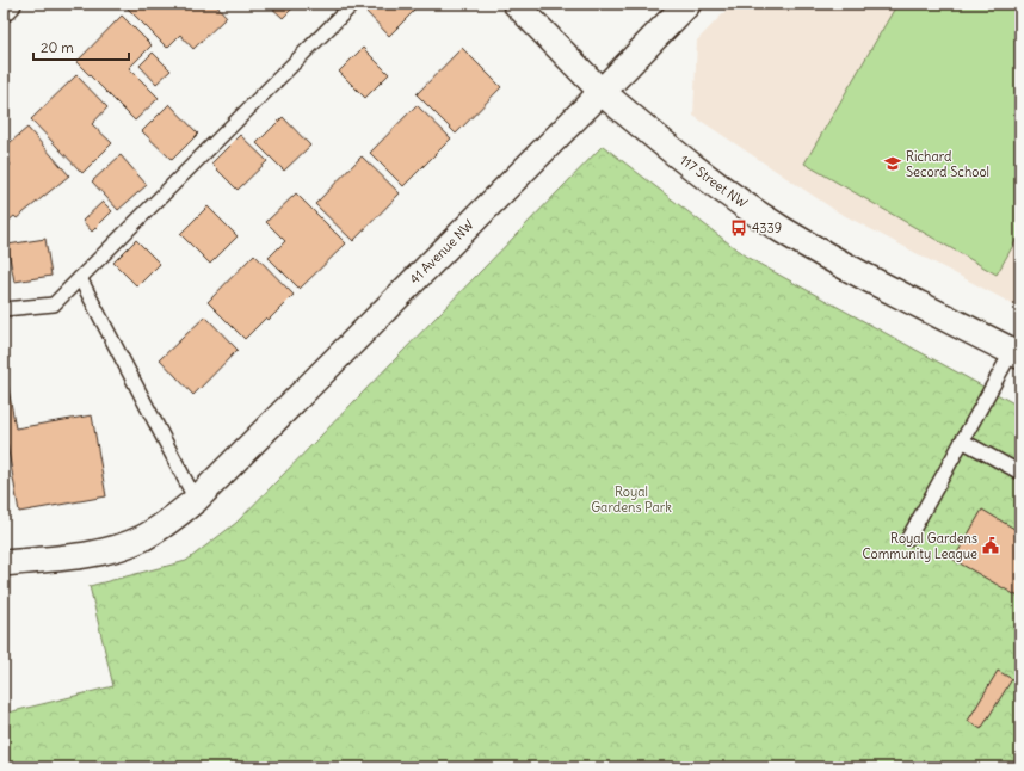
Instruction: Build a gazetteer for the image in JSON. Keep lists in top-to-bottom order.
{
  "streets": {
    "street": ["117 Street NW", "41 Avenue NW"]
  },
  "crossings": [
    ["117 Street NW", "41 Avenue NW"]
  ],
  "parks": ["Royal Gardens Park"],
  "places": {
    "school or university": ["Richard Secord School"],
    "bus stop": ["4339"],
    "public building": ["Royal Gardens Community League"]
  },
  "scale_bar": "20 m"
}
